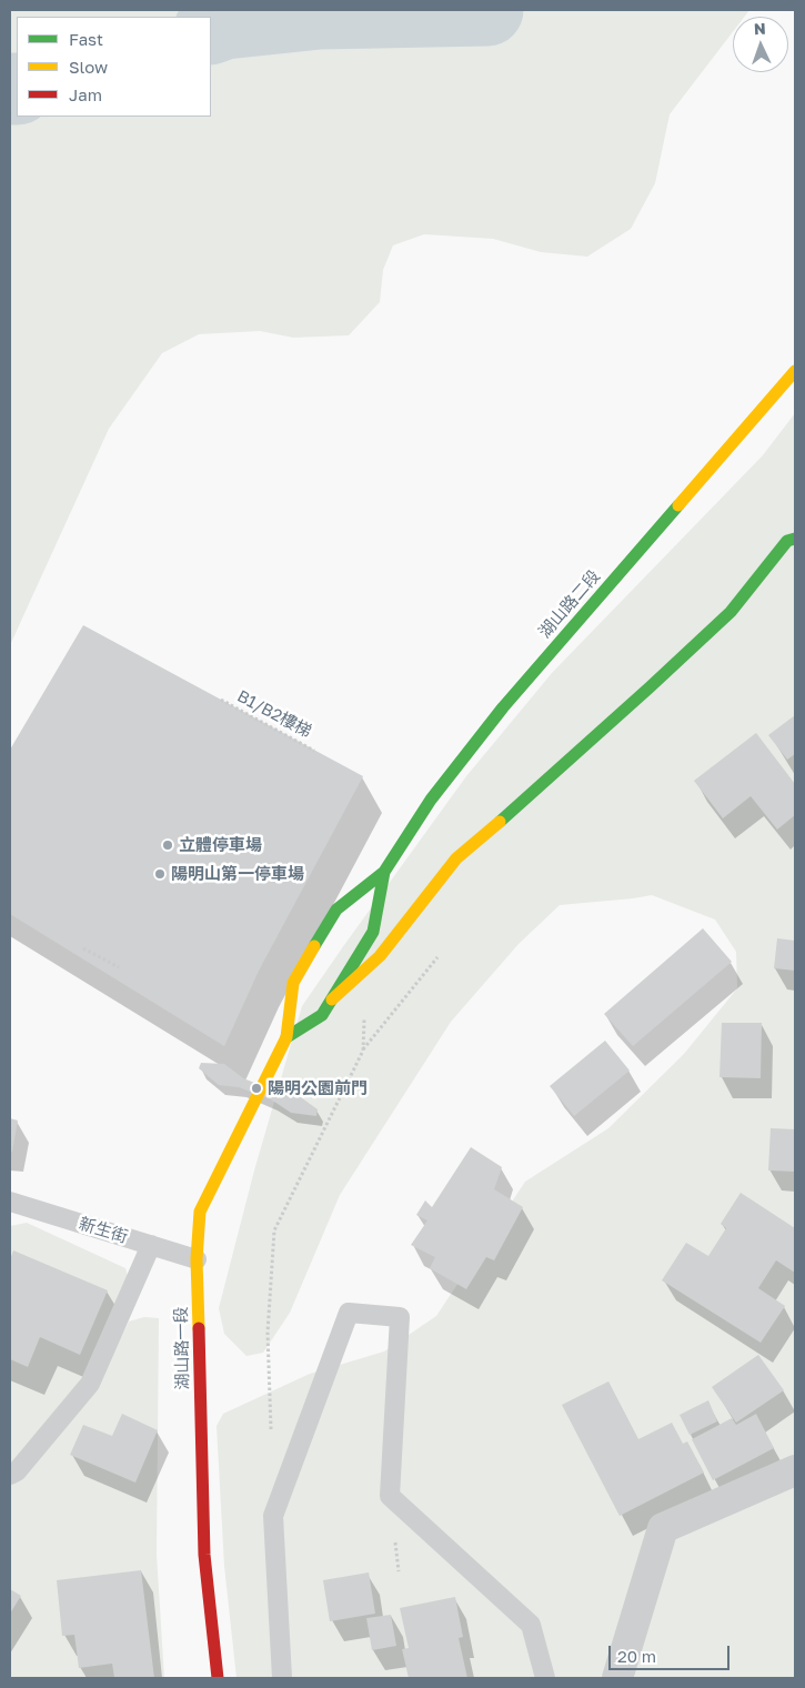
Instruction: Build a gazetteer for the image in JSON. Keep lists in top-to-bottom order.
{
  "streets": {
    "street": ["湖山路二段", "湖山路一段"],
    "lane": ["新生街"],
    "path": ["B1/B2樓梯"]
  },
  "crossings": [
    ["湖山路二段", "湖山路一段"],
    ["新生街", "湖山路一段"]
  ],
  "places": ["立體停車場", "陽明山第一停車場", "陽明公園前門"],
  "legend": ["Fast", "Slow", "Jam"],
  "scale_bar": "20 m",
  "north": "top"
}
